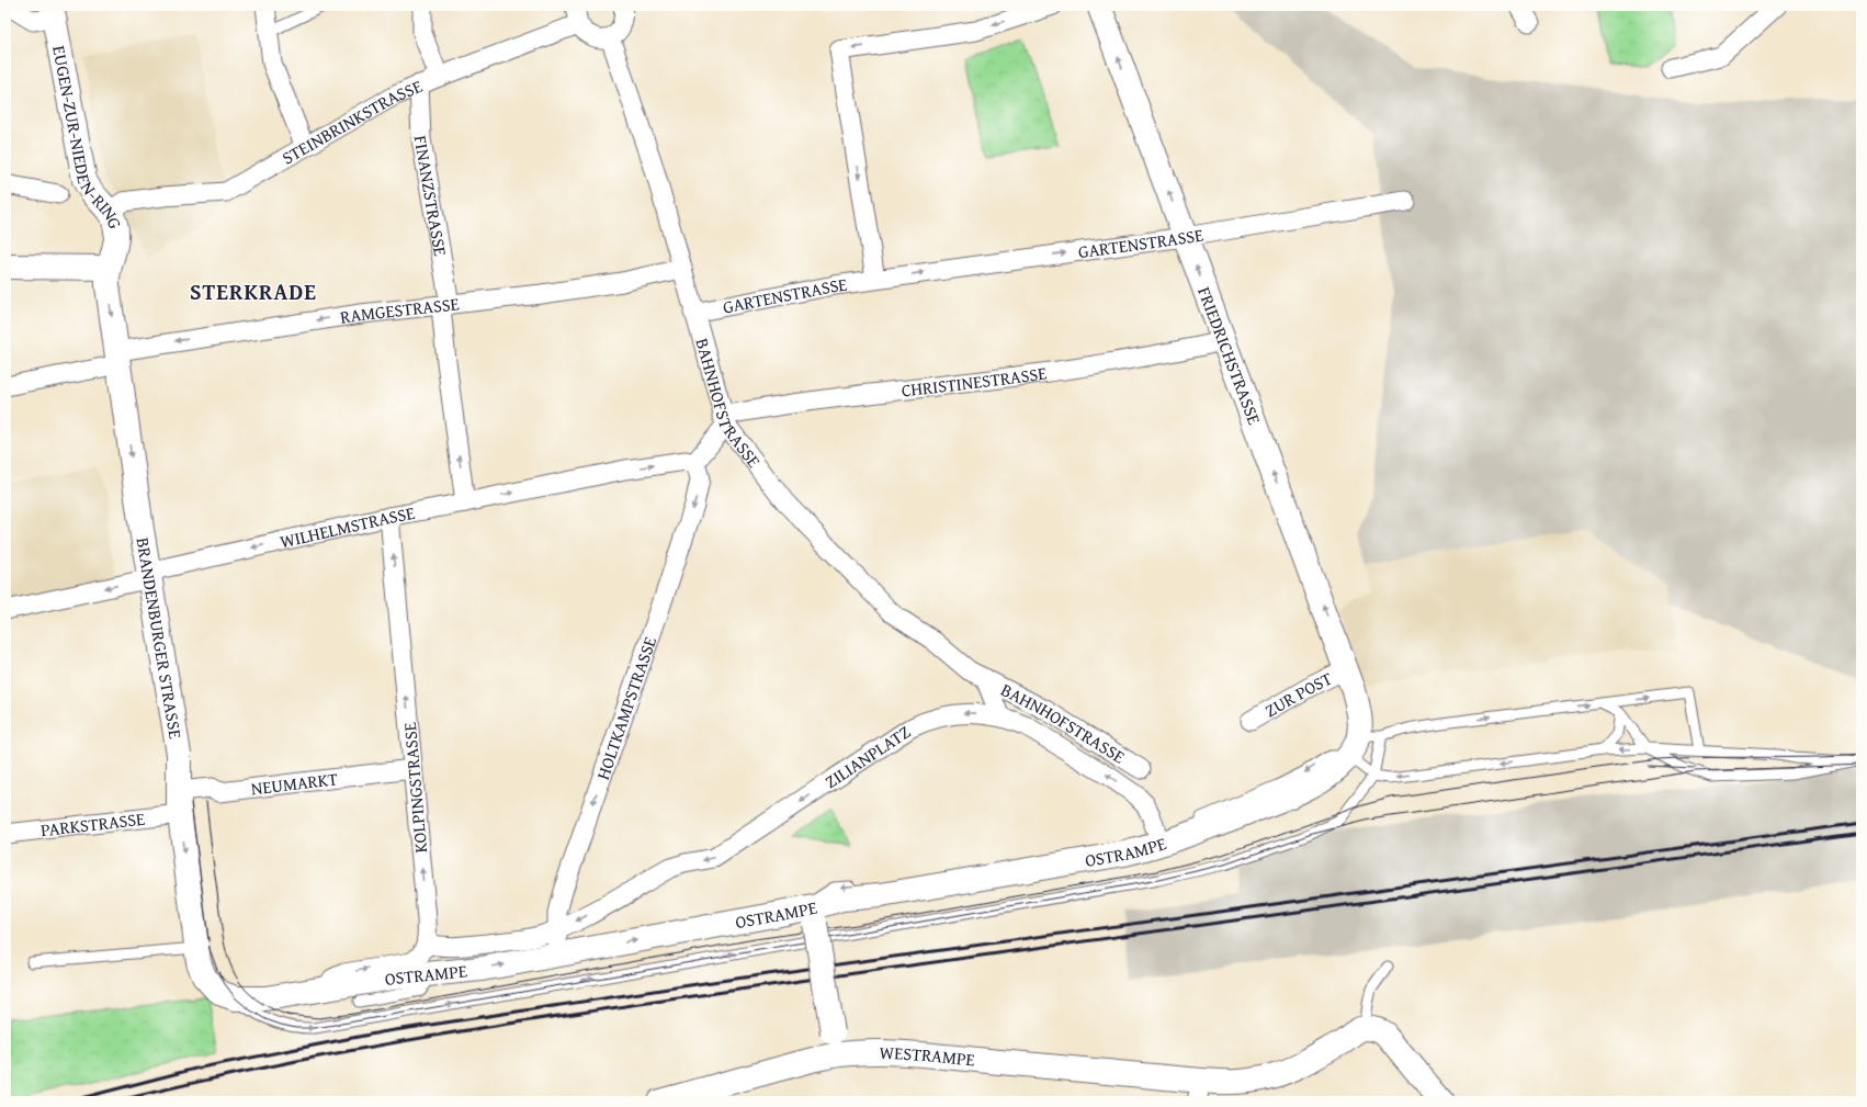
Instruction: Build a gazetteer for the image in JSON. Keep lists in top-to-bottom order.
{
  "streets": {
    "main road": [
      "EUGEN-ZUR-NIEDEN-RING",
      "FRIEDRICHSTRASSE",
      "BRANDENBURGER STRASSE",
      "OSTRAMPE",
      "WESTRAMPE"
    ],
    "street": [
      "STEINBRINKSTRASSE",
      "FINANZSTRASSE",
      "GARTENSTRASSE",
      "RAMGESTRASSE",
      "CHRISTINESTRASSE",
      "BAHNHOFSTRASSE",
      "WILHELMSTRASSE",
      "ZUR POST",
      "HOLTKAMPSTRASSE",
      "ZILIANPLATZ",
      "NEUMARKT",
      "KOLPINGSTRASSE",
      "PARKSTRASSE"
    ]
  },
  "crossings": [
    ["STEINBRINKSTRASSE", "EUGEN-ZUR-NIEDEN-RING"],
    ["STEINBRINKSTRASSE", "FINANZSTRASSE"],
    ["EUGEN-ZUR-NIEDEN-RING", "BRANDENBURGER STRASSE"],
    ["FINANZSTRASSE", "RAMGESTRASSE"],
    ["FINANZSTRASSE", "WILHELMSTRASSE"],
    ["GARTENSTRASSE", "FRIEDRICHSTRASSE"],
    ["GARTENSTRASSE", "BAHNHOFSTRASSE"],
    ["RAMGESTRASSE", "BAHNHOFSTRASSE"],
    ["RAMGESTRASSE", "BRANDENBURGER STRASSE"],
    ["FRIEDRICHSTRASSE", "CHRISTINESTRASSE"],
    ["FRIEDRICHSTRASSE", "ZUR POST"],
    ["FRIEDRICHSTRASSE", "OSTRAMPE"],
    ["CHRISTINESTRASSE", "BAHNHOFSTRASSE"],
    ["BAHNHOFSTRASSE", "ZILIANPLATZ"],
    ["WILHELMSTRASSE", "BRANDENBURGER STRASSE"],
    ["WILHELMSTRASSE", "HOLTKAMPSTRASSE"],
    ["WILHELMSTRASSE", "KOLPINGSTRASSE"],
    ["BRANDENBURGER STRASSE", "NEUMARKT"],
    ["BRANDENBURGER STRASSE", "PARKSTRASSE"],
    ["BRANDENBURGER STRASSE", "OSTRAMPE"],
    ["HOLTKAMPSTRASSE", "ZILIANPLATZ"],
    ["HOLTKAMPSTRASSE", "OSTRAMPE"],
    ["ZILIANPLATZ", "OSTRAMPE"],
    ["NEUMARKT", "KOLPINGSTRASSE"],
    ["NEUMARKT", "PARKSTRASSE"],
    ["KOLPINGSTRASSE", "OSTRAMPE"]
  ],
  "one_way": [
    "FINANZSTRASSE",
    "GARTENSTRASSE",
    "RAMGESTRASSE",
    "FRIEDRICHSTRASSE",
    "BRANDENBURGER STRASSE",
    "HOLTKAMPSTRASSE",
    "ZILIANPLATZ",
    "KOLPINGSTRASSE"
  ],
  "districts": ["STERKRADE"]
}
